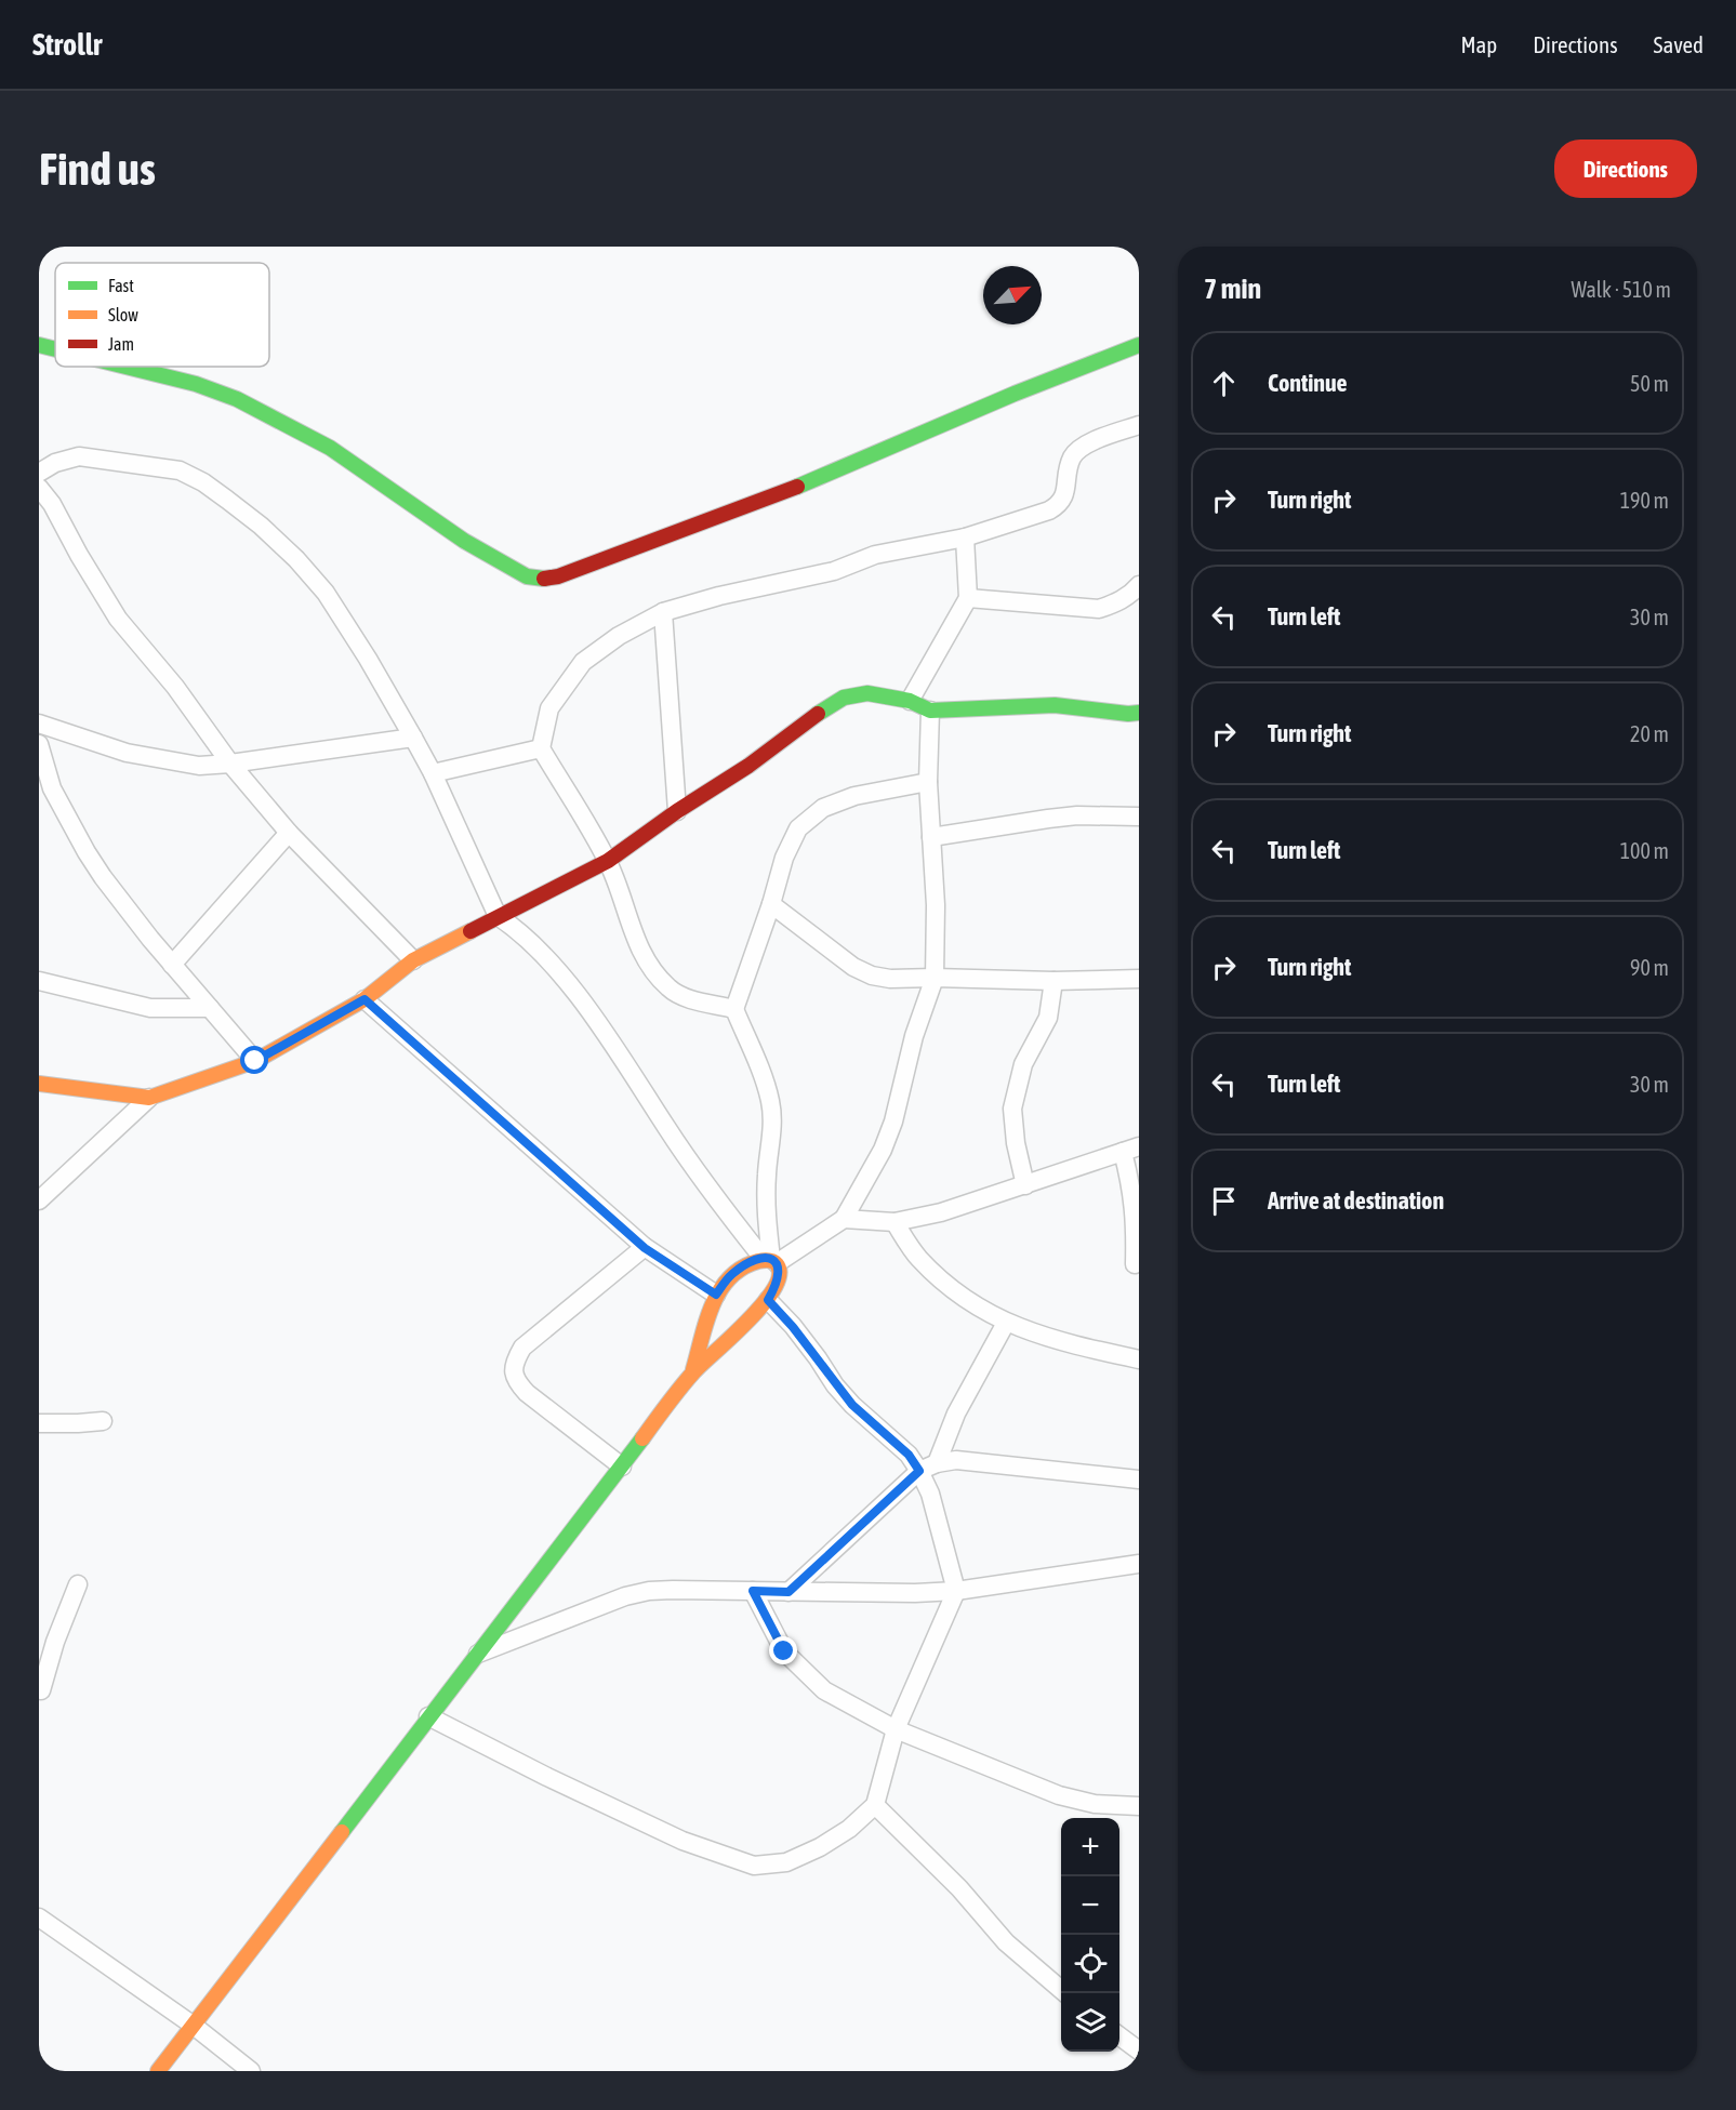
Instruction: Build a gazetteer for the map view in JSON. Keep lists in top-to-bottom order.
{
  "legend": ["Fast", "Slow", "Jam"],
  "north": "top right",
  "page": {
    "header": "Strollr",
    "nav": ["Map", "Directions", "Saved"],
    "buttons": "Directions",
    "title": "Find us",
    "heading": ["7 min", "Walk · 510 m"],
    "list": [
      ["Continue", "50 m"],
      ["Turn right", "190 m"],
      ["Turn left", "30 m"],
      ["Turn right", "20 m"],
      ["Turn left", "100 m"],
      ["Turn right", "90 m"],
      ["Turn left", "30 m"],
      "Arrive at destination"
    ],
    "map_buttons": ["+", "−"]
  }
}
